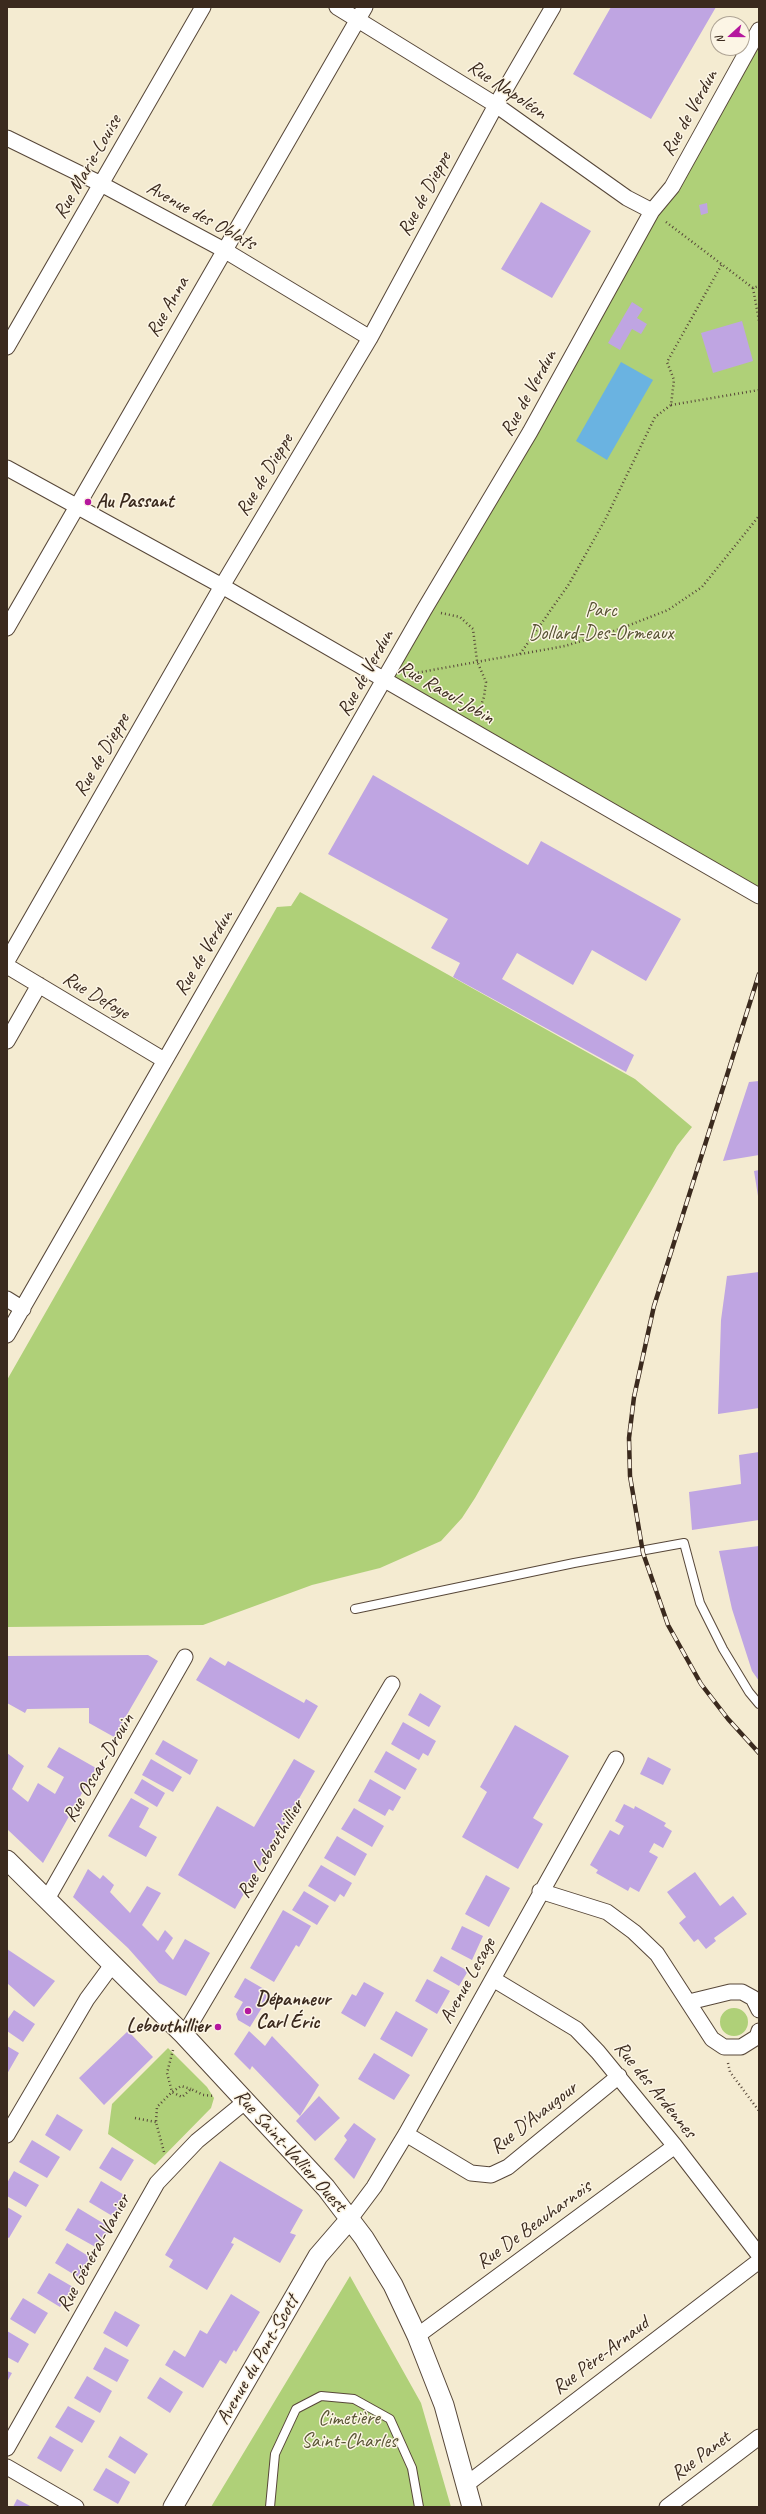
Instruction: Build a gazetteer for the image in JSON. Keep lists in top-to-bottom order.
{
  "streets": {
    "street": [
      "Rue Napoléon",
      "Rue de Verdun",
      "Rue Marie-Louise",
      "Rue de Dieppe",
      "Avenue des Oblats",
      "Rue Anna",
      "Rue Raoul-Jobin",
      "Rue Defoye",
      "Rue Oscar-Drouin",
      "Rue Lebouthillier",
      "Avenue Lesage",
      "Rue des Ardennes",
      "Rue D'Avaugour",
      "Rue Saint-Vallier Ouest",
      "Rue De Beauharnois",
      "Rue Général-Vanier",
      "Rue Père-Arnaud",
      "Avenue du Pont-Scott",
      "Rue Panet"
    ]
  },
  "crossings": [
    ["Rue Napoléon", "Rue de Verdun"],
    ["Rue Napoléon", "Rue de Dieppe"],
    ["Rue Napoléon", "Rue Anna"],
    ["Rue de Verdun", "Rue Raoul-Jobin"],
    ["Rue de Verdun", "Rue Defoye"],
    ["Rue Marie-Louise", "Avenue des Oblats"],
    ["Rue de Dieppe", "Avenue des Oblats"],
    ["Rue de Dieppe", "Rue Raoul-Jobin"],
    ["Avenue des Oblats", "Rue Anna"],
    ["Rue Anna", "Rue Raoul-Jobin"],
    ["Rue Oscar-Drouin", "Rue Saint-Vallier Ouest"],
    ["Rue Lebouthillier", "Rue Saint-Vallier Ouest"],
    ["Avenue Lesage", "Rue des Ardennes"],
    ["Avenue Lesage", "Rue D'Avaugour"],
    ["Avenue Lesage", "Rue Saint-Vallier Ouest"],
    ["Avenue Lesage", "Avenue du Pont-Scott"],
    ["Rue des Ardennes", "Rue D'Avaugour"],
    ["Rue des Ardennes", "Rue De Beauharnois"],
    ["Rue Saint-Vallier Ouest", "Rue De Beauharnois"],
    ["Rue Saint-Vallier Ouest", "Rue Général-Vanier"],
    ["Rue Saint-Vallier Ouest", "Rue Père-Arnaud"],
    ["Rue Saint-Vallier Ouest", "Avenue du Pont-Scott"]
  ],
  "parks": ["Parc Dollard-Des-Ormeaux", "Cimetière Saint-Charles"],
  "places": ["Au Passant", "Dépanneur Carl Éric", "Lebouthillier"],
  "north": "left"
}
